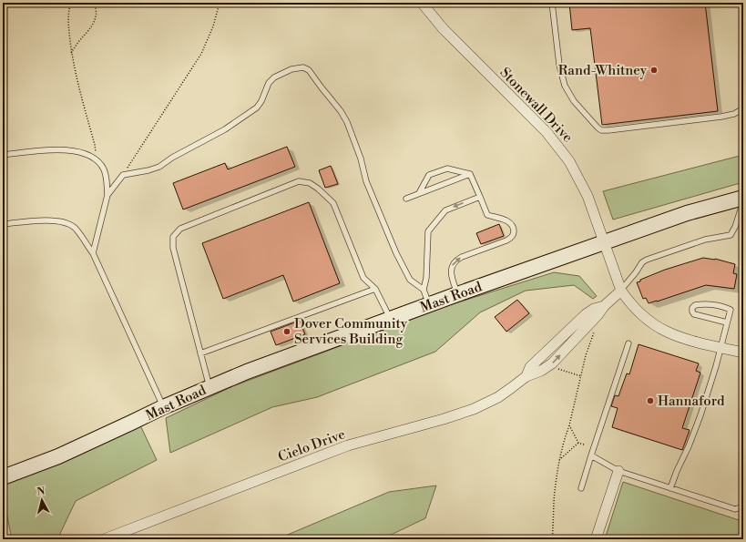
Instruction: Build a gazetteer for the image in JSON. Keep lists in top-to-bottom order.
{
  "streets": {
    "street": ["Stonewall Drive", "Mast Road", "Cielo Drive"]
  },
  "crossings": [
    ["Stonewall Drive", "Mast Road"],
    ["Stonewall Drive", "Cielo Drive"]
  ],
  "places": ["Rand-Whitney", "Dover Community Services Building", "Hannaford"],
  "north": "top"
}
